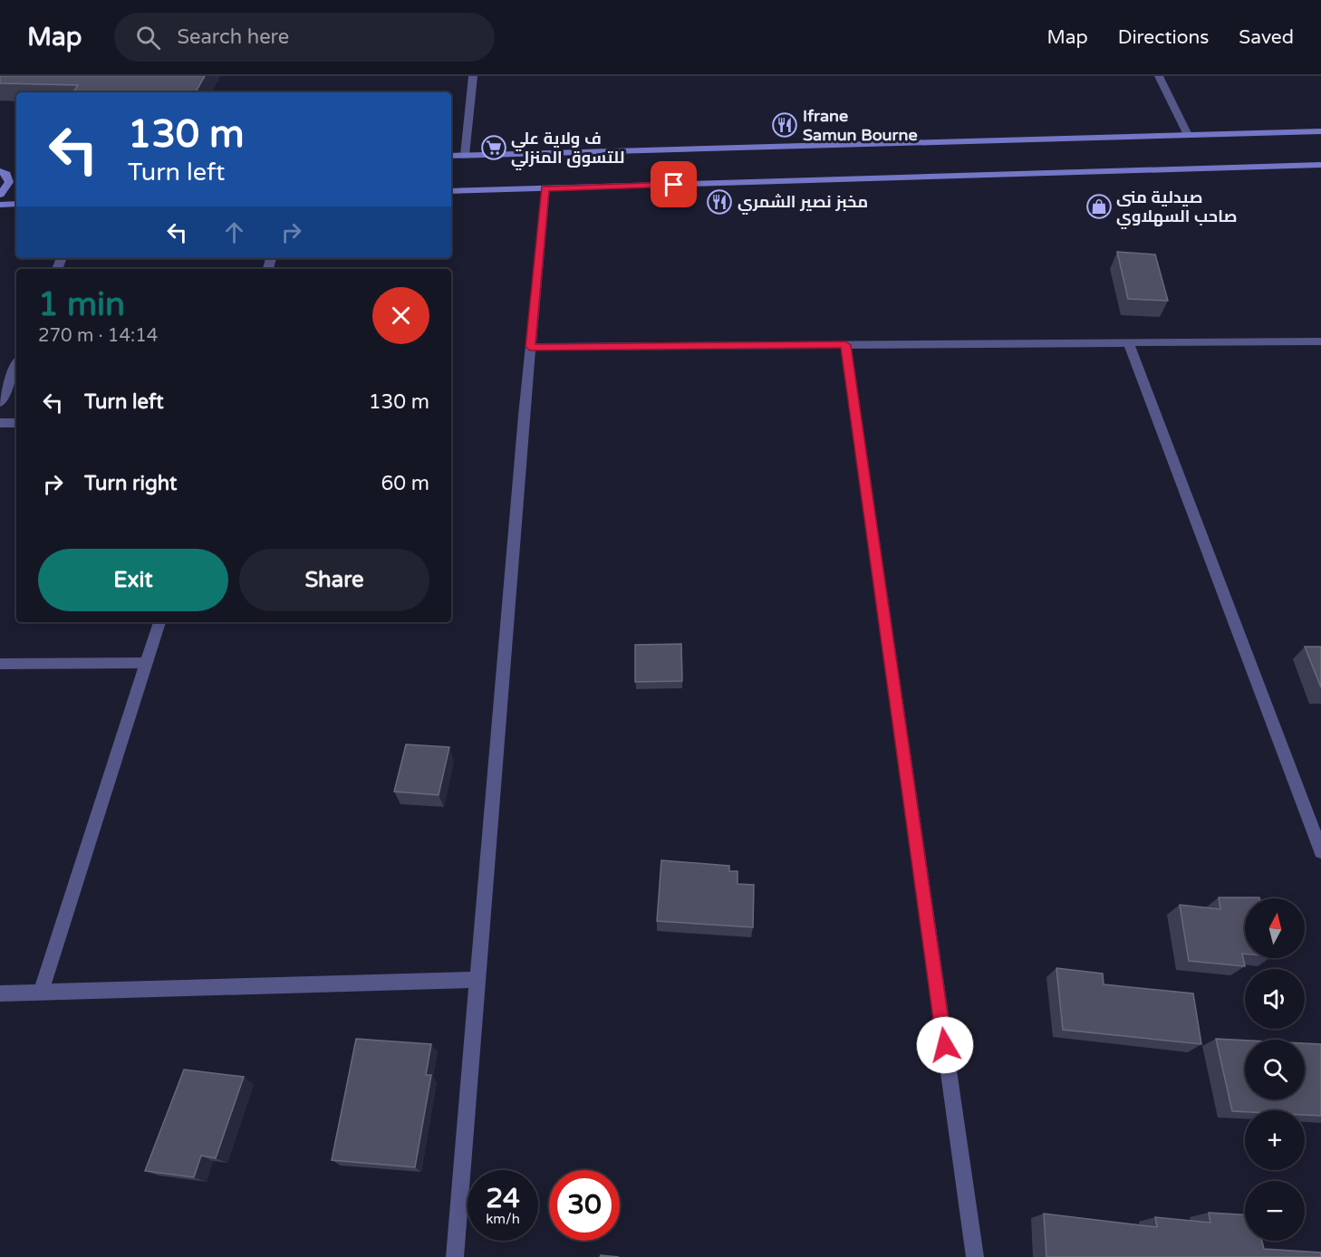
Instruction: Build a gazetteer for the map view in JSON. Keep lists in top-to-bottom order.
{
  "places": {
    "restaurant": ["Ifrane Samun Bourne", "مخبز نصير الشمري"],
    "supermarket": ["ف ولاية علي للتسوق المنزلي"],
    "shop": ["صيدلية منى صاحب السهلاوي"]
  },
  "north": "top",
  "page": {
    "header": "Map",
    "search": "Search here",
    "nav": ["Map", "Directions", "Saved"],
    "turn": ["130 m", "Turn left"],
    "heading": ["1 min", "270 m · 14:14"],
    "list": [
      {
        "name": "Turn left",
        "value": "130 m"
      },
      {
        "name": "Turn right",
        "value": "60 m"
      }
    ],
    "buttons": ["Exit", "Share"],
    "map_buttons": ["+", "−"],
    "speed": "24 km/h",
    "limit": "30"
  }
}
